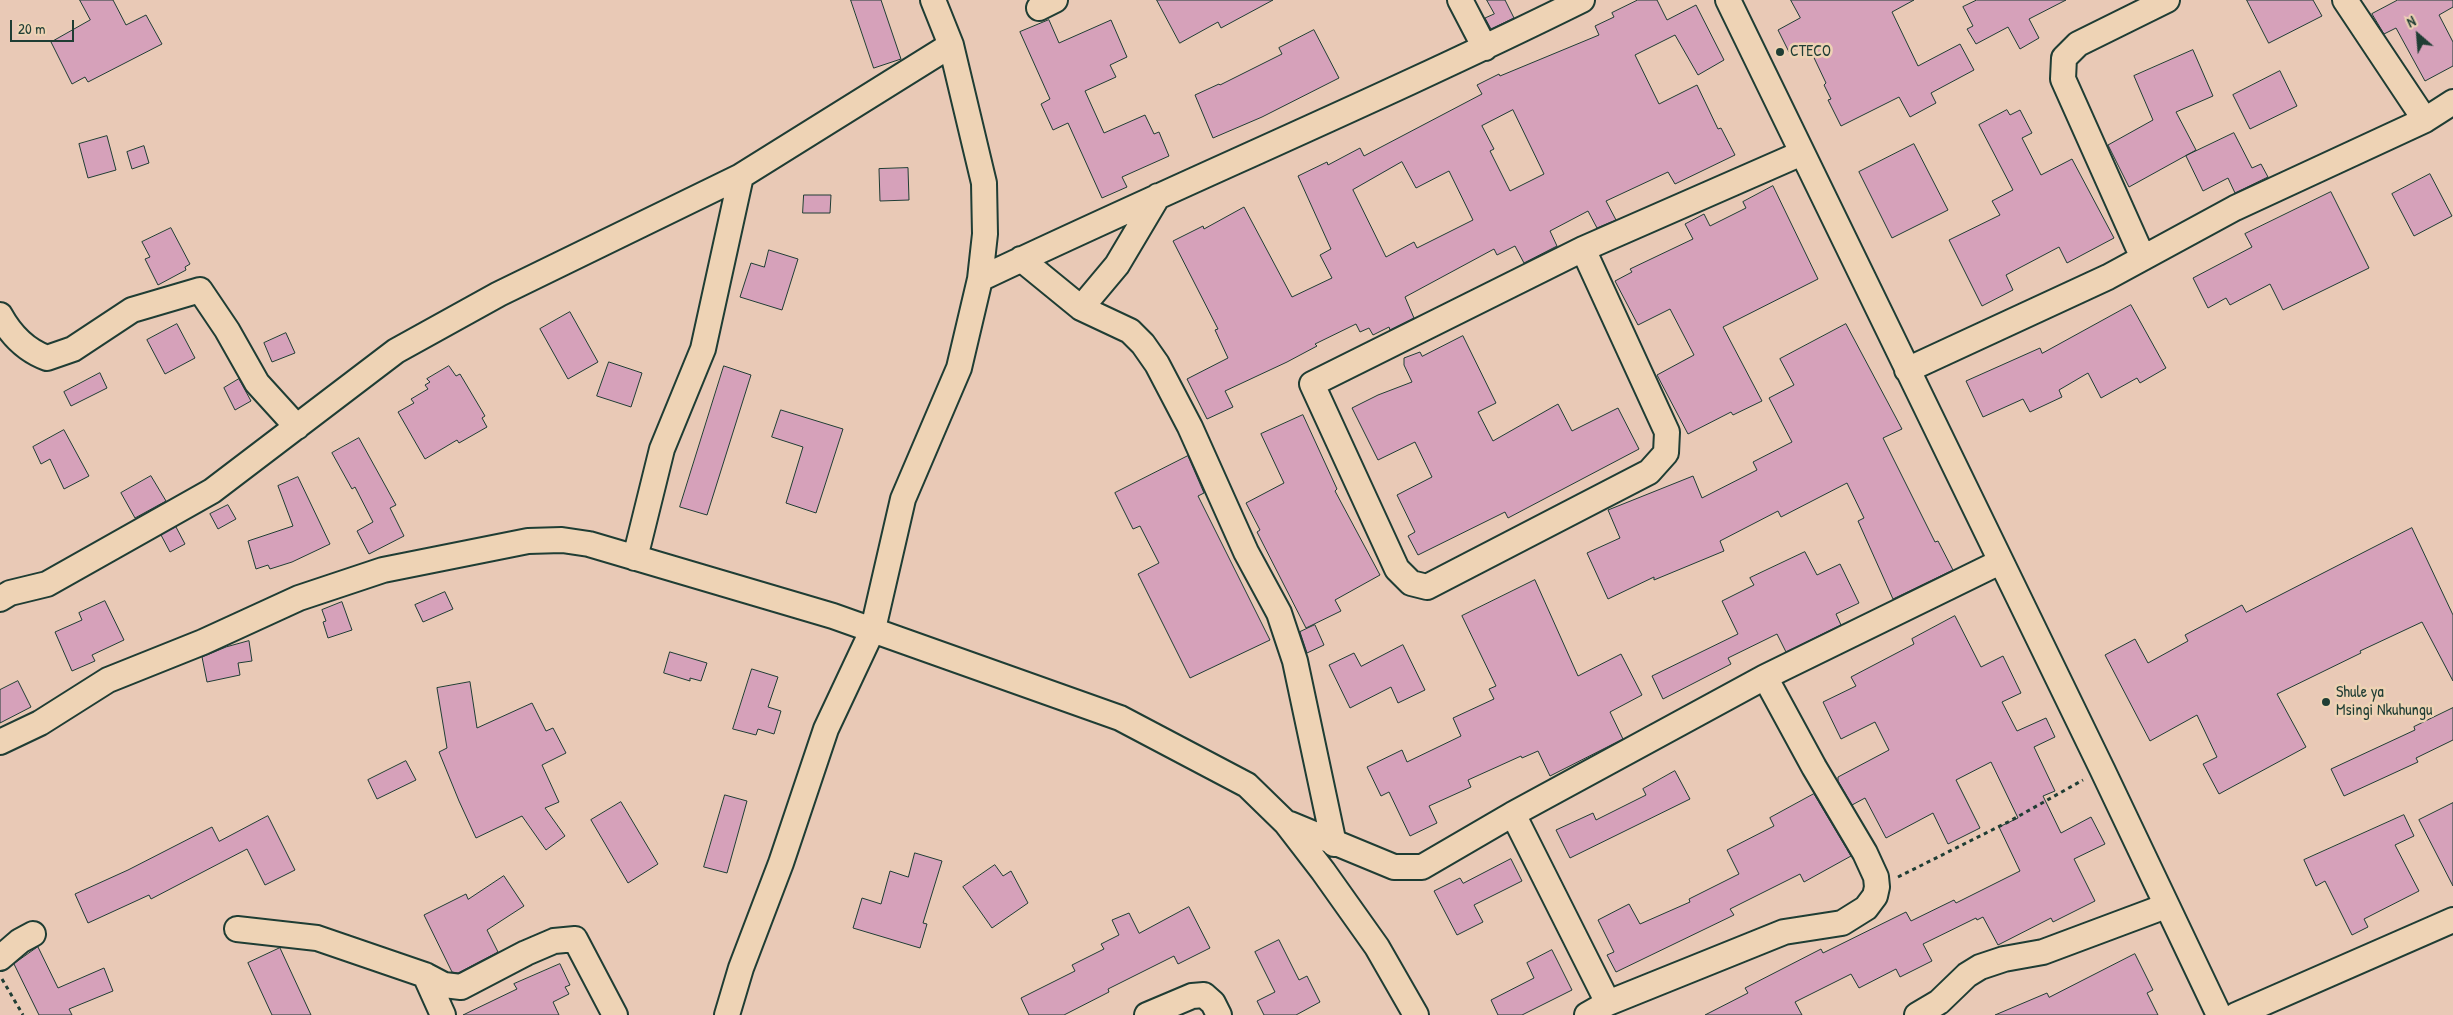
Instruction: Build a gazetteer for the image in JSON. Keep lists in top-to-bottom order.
{
  "places": ["CTECO", "Shule ya Msingi Nkuhungu"],
  "scale_bar": "20 m",
  "north": "top left"
}
